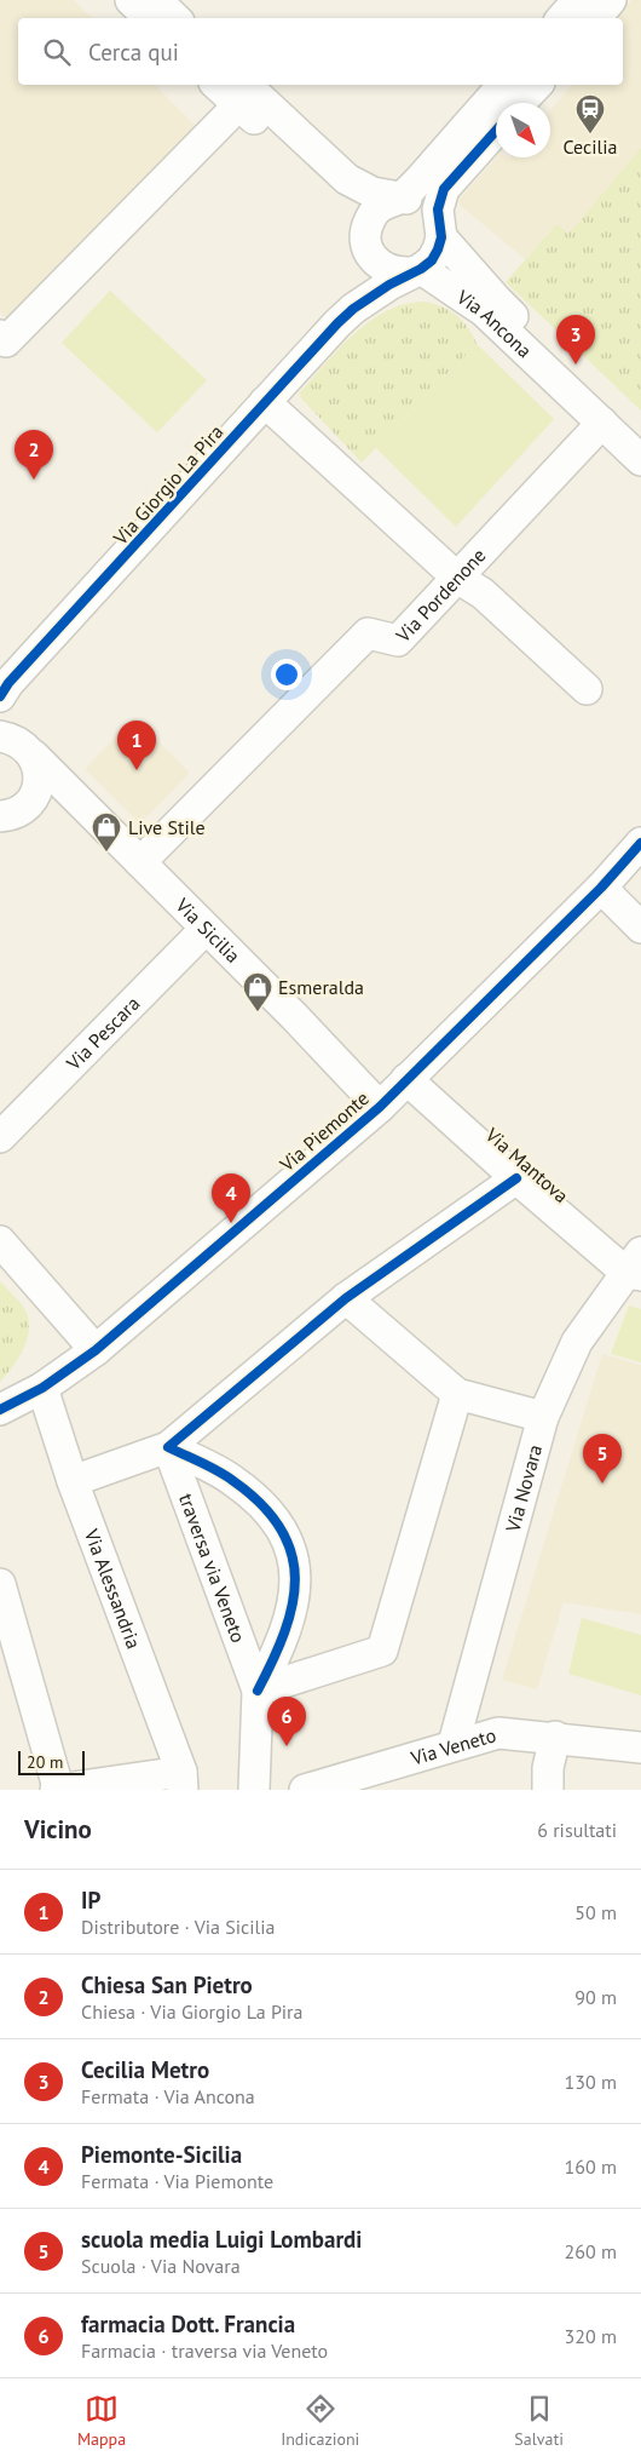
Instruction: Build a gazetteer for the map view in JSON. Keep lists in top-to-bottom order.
{
  "streets": {
    "street": [
      "Via Ancona",
      "Via Giorgio La Pira",
      "Via Pordenone",
      "Via Sicilia",
      "Via Pescara",
      "Via Piemonte",
      "Via Mantova",
      "Via Novara",
      "traversa via Veneto",
      "Via Alessandria",
      "Via Veneto"
    ]
  },
  "crossings": [
    ["Via Ancona", "Via Pordenone"],
    ["Via Pordenone", "Via Sicilia"],
    ["Via Sicilia", "Via Pescara"],
    ["Via Sicilia", "Via Piemonte"],
    ["Via Piemonte", "Via Mantova"],
    ["Via Piemonte", "Via Alessandria"],
    ["Via Mantova", "Via Novara"],
    ["Via Novara", "Via Veneto"]
  ],
  "places": {
    "station": ["Cecilia"],
    "shop": ["Live Stile", "Esmeralda"]
  },
  "scale_bar": "20 m",
  "north": "bottom right",
  "page": {
    "search": "Cerca qui",
    "pins": [
      "3",
      "2",
      "1",
      "4",
      "5",
      "6"
    ],
    "scale": "20 m",
    "heading": ["Vicino", "6 risultati"],
    "list": [
      {
        "mark": "1",
        "name": "IP",
        "note": "Distributore · Via Sicilia",
        "value": "50 m"
      },
      {
        "mark": "2",
        "name": "Chiesa San Pietro",
        "note": "Chiesa · Via Giorgio La Pira",
        "value": "90 m"
      },
      {
        "mark": "3",
        "name": "Cecilia Metro",
        "note": "Fermata · Via Ancona",
        "value": "130 m"
      },
      {
        "mark": "4",
        "name": "Piemonte-Sicilia",
        "note": "Fermata · Via Piemonte",
        "value": "160 m"
      },
      {
        "mark": "5",
        "name": "scuola media Luigi Lombardi",
        "note": "Scuola · Via Novara",
        "value": "260 m"
      },
      {
        "mark": "6",
        "name": "farmacia Dott. Francia",
        "note": "Farmacia · traversa via Veneto",
        "value": "320 m"
      }
    ],
    "nav": ["Mappa", "Indicazioni", "Salvati"]
  }
}
